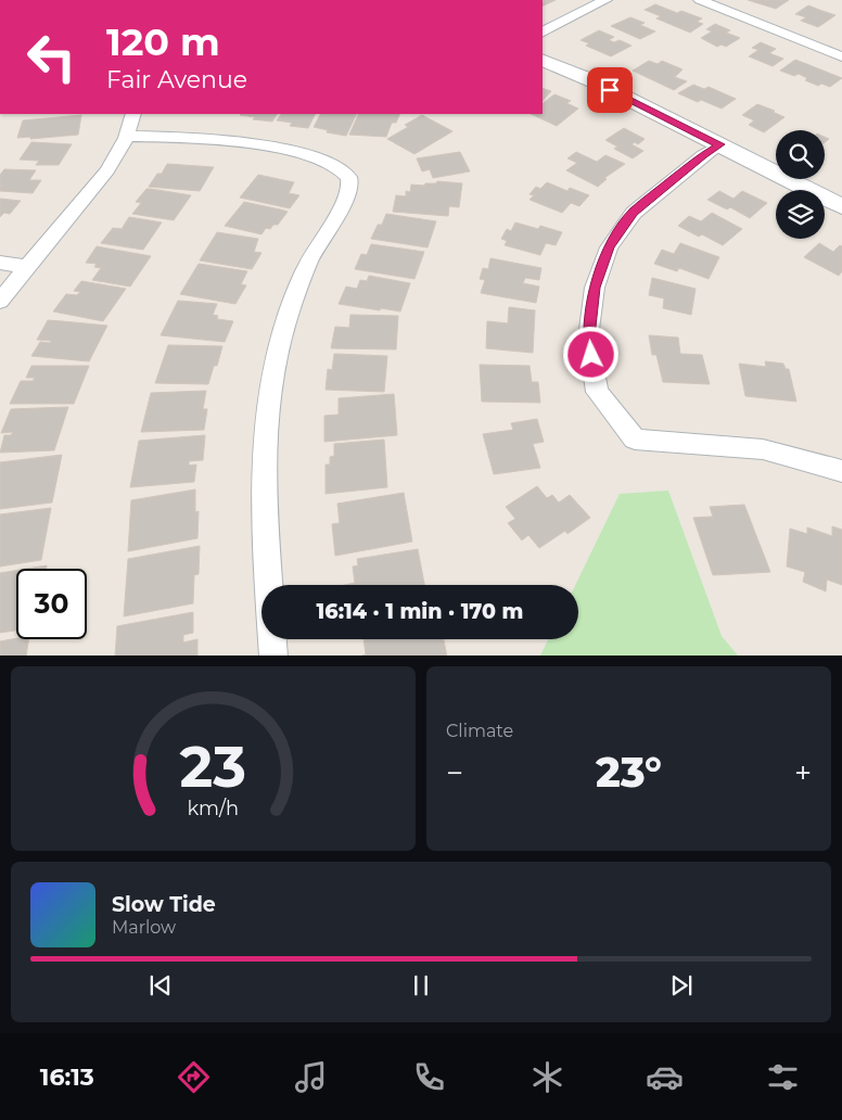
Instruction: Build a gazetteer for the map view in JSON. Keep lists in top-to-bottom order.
{
  "page": {
    "turn": ["120 m", "Fair Avenue"],
    "limit": "30",
    "trip": "16:14 · 1 min · 170 m",
    "tile": "Climate",
    "heat": ["−", "23°", "+"],
    "song": ["Slow Tide", "Marlow"],
    "tabs": "16:13",
    "gauge": ["23", "km/h"]
  }
}
